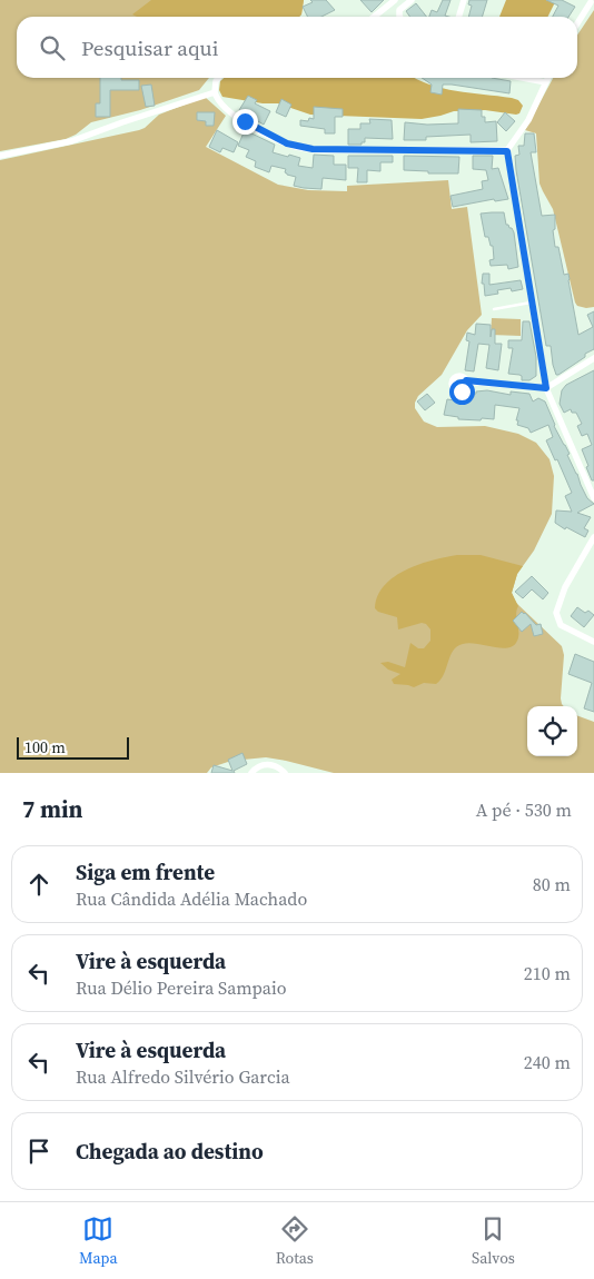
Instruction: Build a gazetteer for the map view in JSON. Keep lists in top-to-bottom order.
{
  "scale_bar": "100 m",
  "page": {
    "search": "Pesquisar aqui",
    "scale": "100 m",
    "heading": ["7 min", "A pé · 530 m"],
    "list": [
      ["Siga em frente", "Rua Cândida Adélia Machado", "80 m"],
      ["Vire à esquerda", "Rua Délio Pereira Sampaio", "210 m"],
      ["Vire à esquerda", "Rua Alfredo Silvério Garcia", "240 m"],
      "Chegada ao destino"
    ],
    "nav": ["Mapa", "Rotas", "Salvos"]
  }
}
